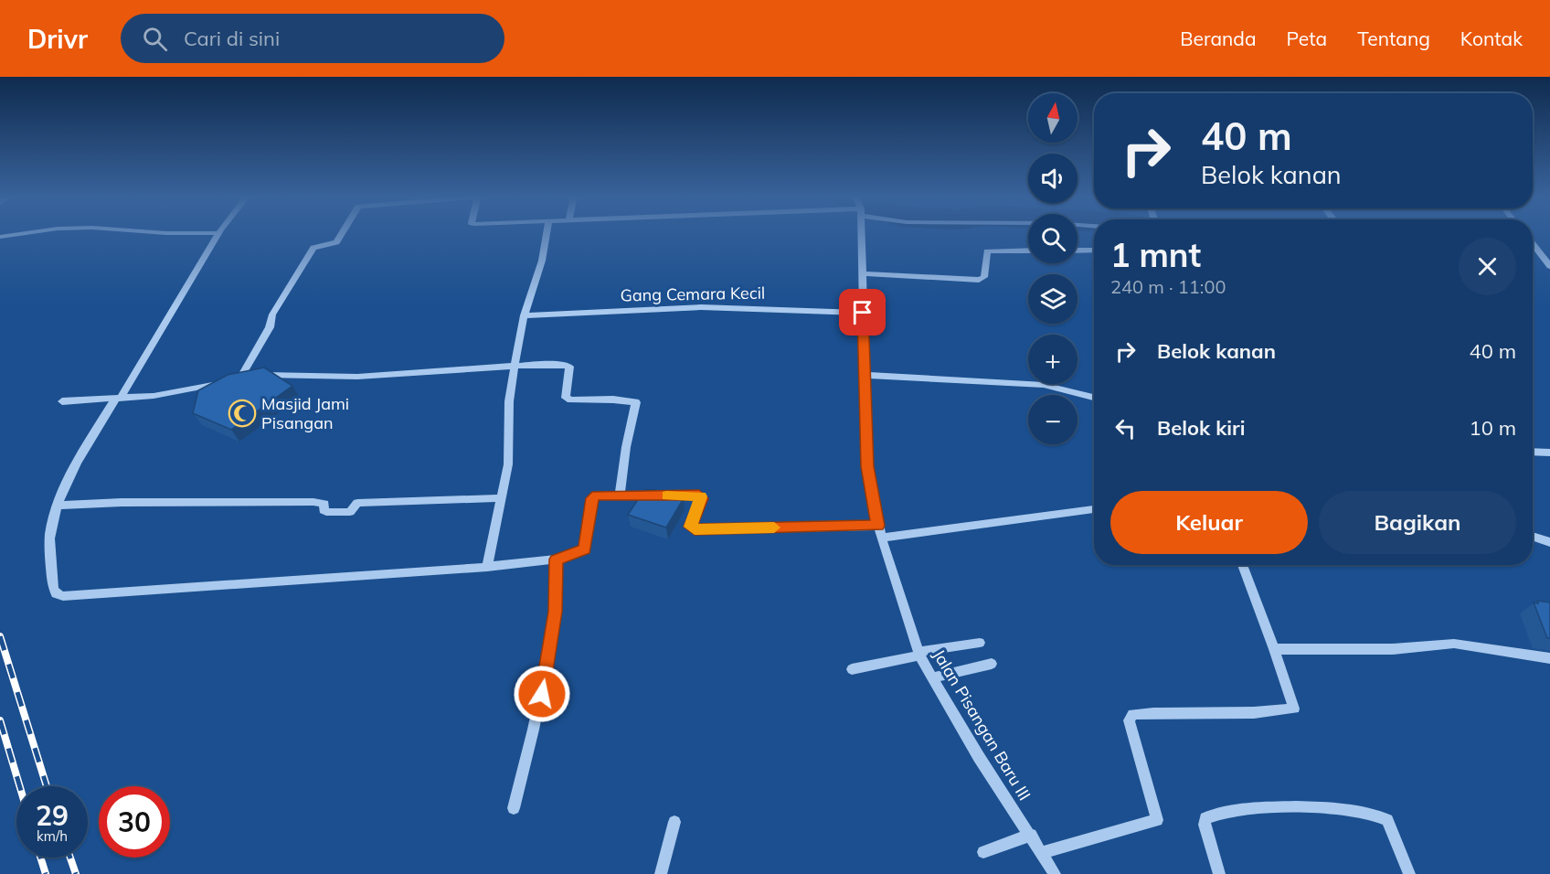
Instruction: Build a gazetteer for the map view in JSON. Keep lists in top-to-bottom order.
{
  "streets": {
    "street": ["Gang Cemara Kecil", "Jalan Pisangan Baru III"]
  },
  "crossings": [
    ["Gang Cemara Kecil", "Jalan Pisangan Baru III"]
  ],
  "places": {
    "mosque": ["Masjid Jami Pisangan"]
  },
  "north": "top",
  "page": {
    "header": "Drivr",
    "search": "Cari di sini",
    "nav": [
      "Beranda",
      "Peta",
      "Tentang",
      "Kontak"
    ],
    "map_buttons": ["+", "−"],
    "turn": ["40 m", "Belok kanan"],
    "heading": ["1 mnt", "240 m · 11:00"],
    "list": [
      {
        "name": "Belok kanan",
        "value": "40 m"
      },
      {
        "name": "Belok kiri",
        "value": "10 m"
      }
    ],
    "buttons": ["Keluar", "Bagikan"],
    "speed": "29 km/h",
    "limit": "30"
  }
}
